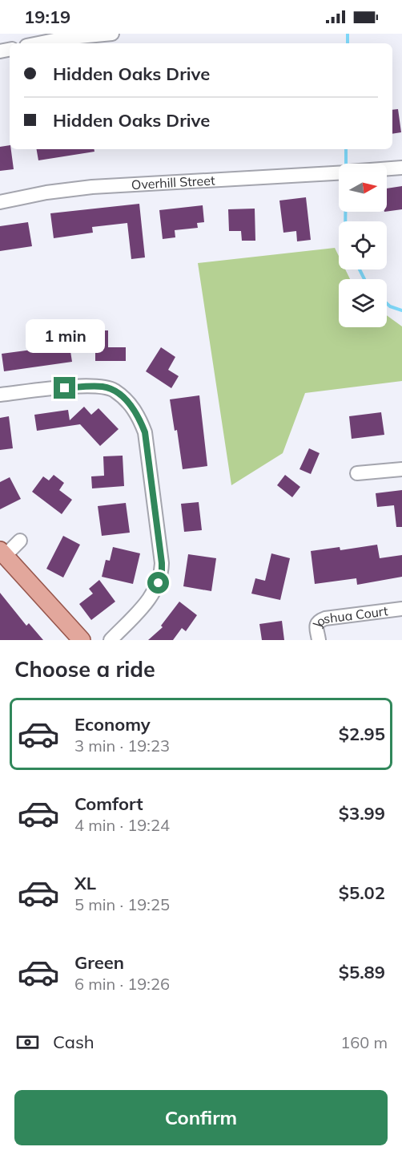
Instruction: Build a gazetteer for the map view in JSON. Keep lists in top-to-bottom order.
{
  "streets": {
    "street": ["Overhill Street", "Joshua Court"]
  },
  "north": "right",
  "page": {
    "status": "19:19",
    "banner": ["Hidden Oaks Drive", "Hidden Oaks Drive"],
    "bubble": "1 min",
    "heading": "Choose a ride",
    "list": [
      {
        "name": "Economy",
        "note": "3 min · 19:23",
        "value": "$2.95"
      },
      {
        "name": "Comfort",
        "note": "4 min · 19:24",
        "value": "$3.99"
      },
      {
        "name": "XL",
        "note": "5 min · 19:25",
        "value": "$5.02"
      },
      {
        "name": "Green",
        "note": "6 min · 19:26",
        "value": "$5.89"
      }
    ],
    "pay": ["Cash", "160 m"],
    "buttons": "Confirm"
  }
}
